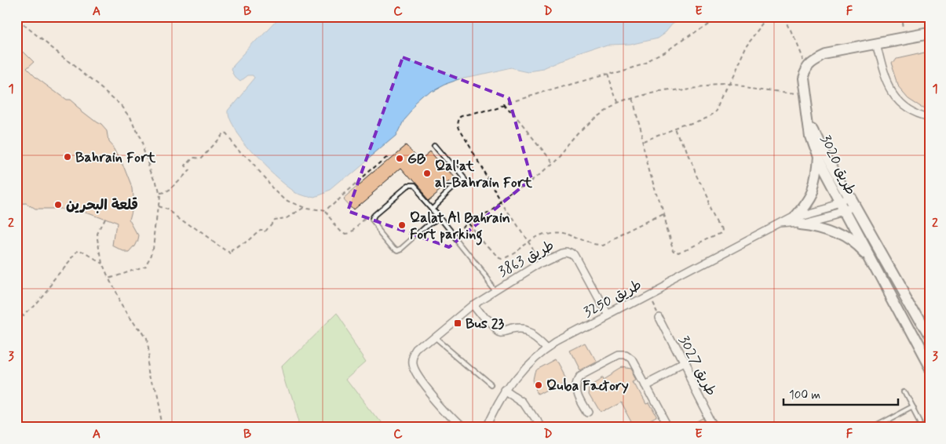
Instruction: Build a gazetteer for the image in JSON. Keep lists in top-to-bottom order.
{
  "streets": {
    "street": [
      "طريق 3020",
      "طريق 3863",
      "طريق 3250",
      "طريق 3027"
    ]
  },
  "crossings": [
    ["طريق 3020", "طريق 3250"],
    ["طريق 3863", "طريق 3250"]
  ],
  "places": {
    "other": [
      "Bahrain Fort",
      "GB",
      "Qal'at al-Bahrain Fort",
      "قلعة البحرين",
      "Qalat Al Bahrain Fort parking",
      "Quba Factory"
    ],
    "transit": ["Bus 23"]
  },
  "scale_bar": "100 m",
  "grid": {
    "columns": [
      "A",
      "B",
      "C",
      "D",
      "E",
      "F"
    ],
    "rows": ["1", "2", "3"]
  }
}
